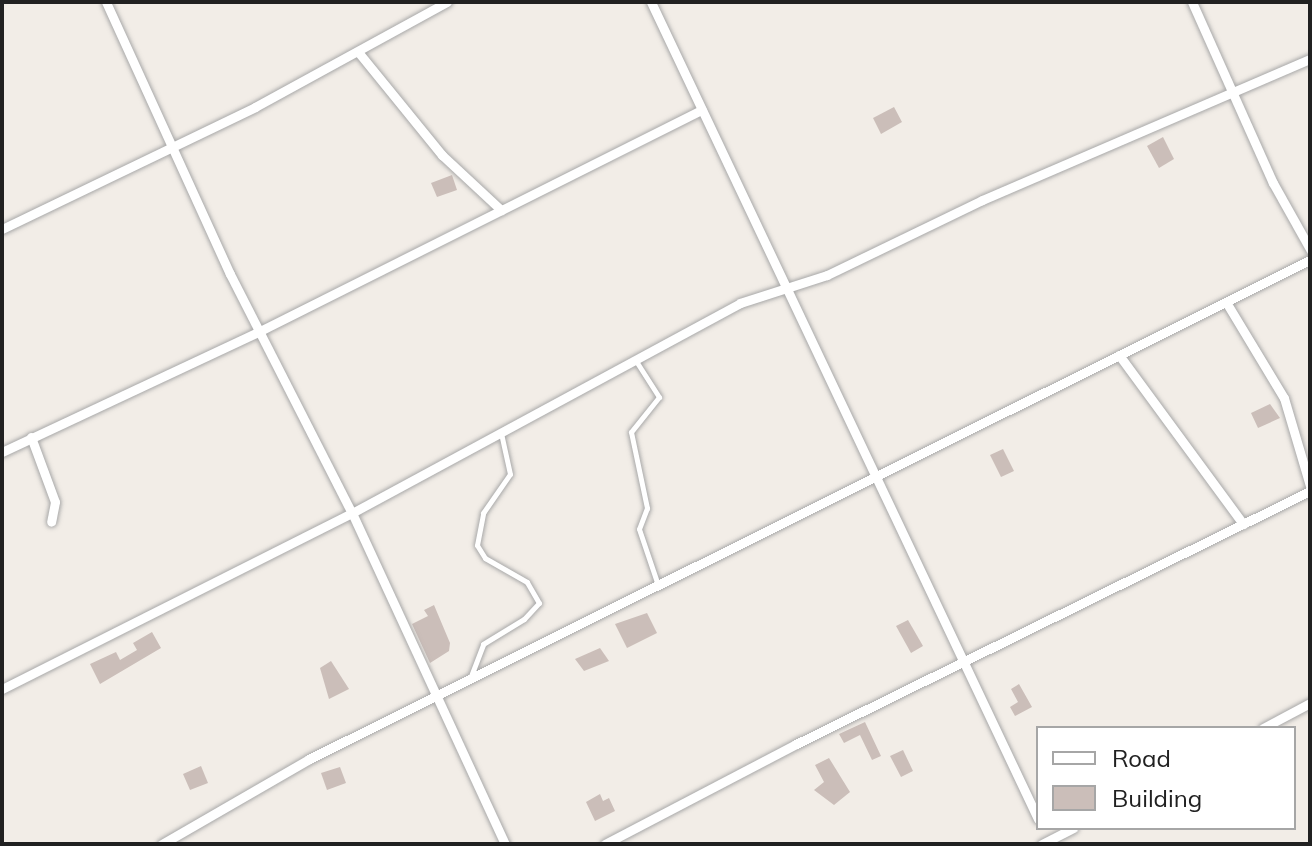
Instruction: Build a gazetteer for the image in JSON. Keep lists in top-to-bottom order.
{
  "legend": ["Road", "Building"]
}
